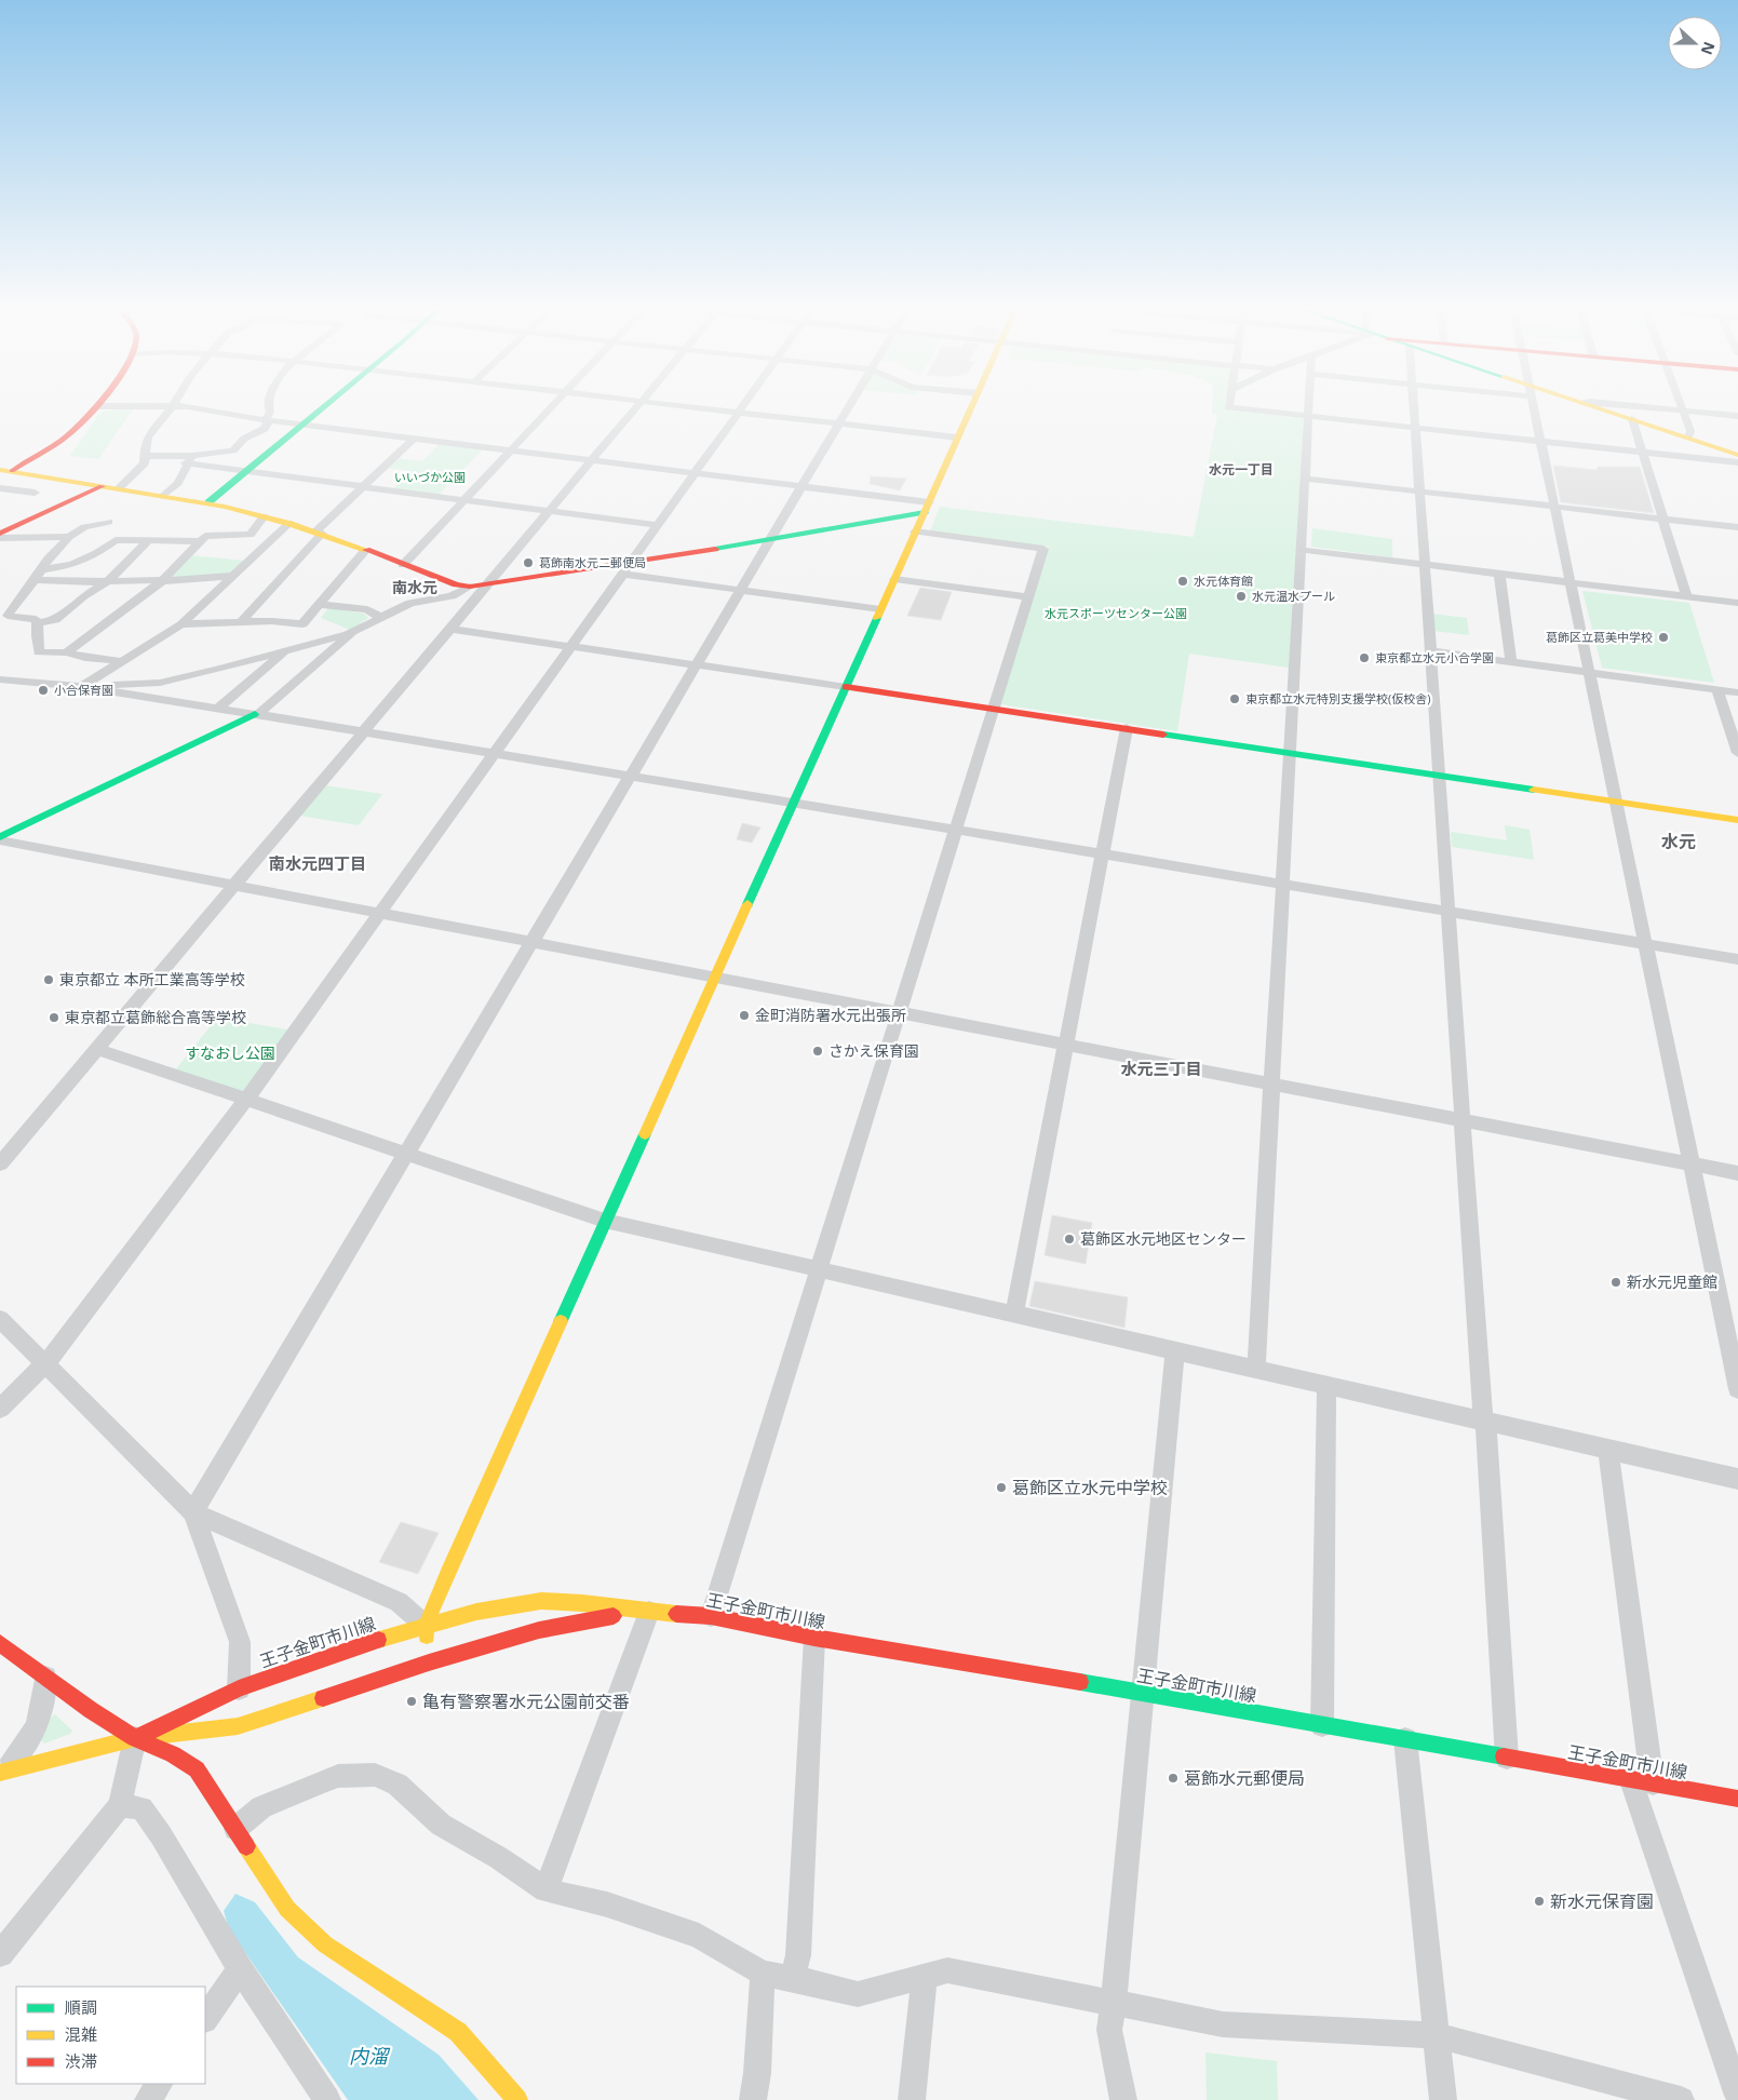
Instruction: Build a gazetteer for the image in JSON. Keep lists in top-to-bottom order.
{
  "streets": {
    "street": ["王子金町市川線"]
  },
  "districts": [
    "水元一丁目",
    "南水元",
    "水元",
    "南水元四丁目",
    "水元三丁目"
  ],
  "water": ["内溜"],
  "parks": ["いいづか公園", "水元スポーツセンター公園", "すなおし公園"],
  "places": [
    "葛飾南水元二郵便局",
    "水元体育館",
    "水元温水プール",
    "葛飾区立葛美中学校",
    "東京都立水元小合学園",
    "小合保育園",
    "東京都立水元特別支援学校(仮校舎)",
    "東京都立 本所工業高等学校",
    "金町消防署水元出張所",
    "東京都立葛飾総合高等学校",
    "さかえ保育園",
    "葛飾区水元地区センター",
    "新水元児童館",
    "葛飾区立水元中学校",
    "亀有警察署水元公園前交番",
    "葛飾水元郵便局",
    "新水元保育園"
  ],
  "legend": ["順調", "混雑", "渋滞"],
  "north": "right"
}
